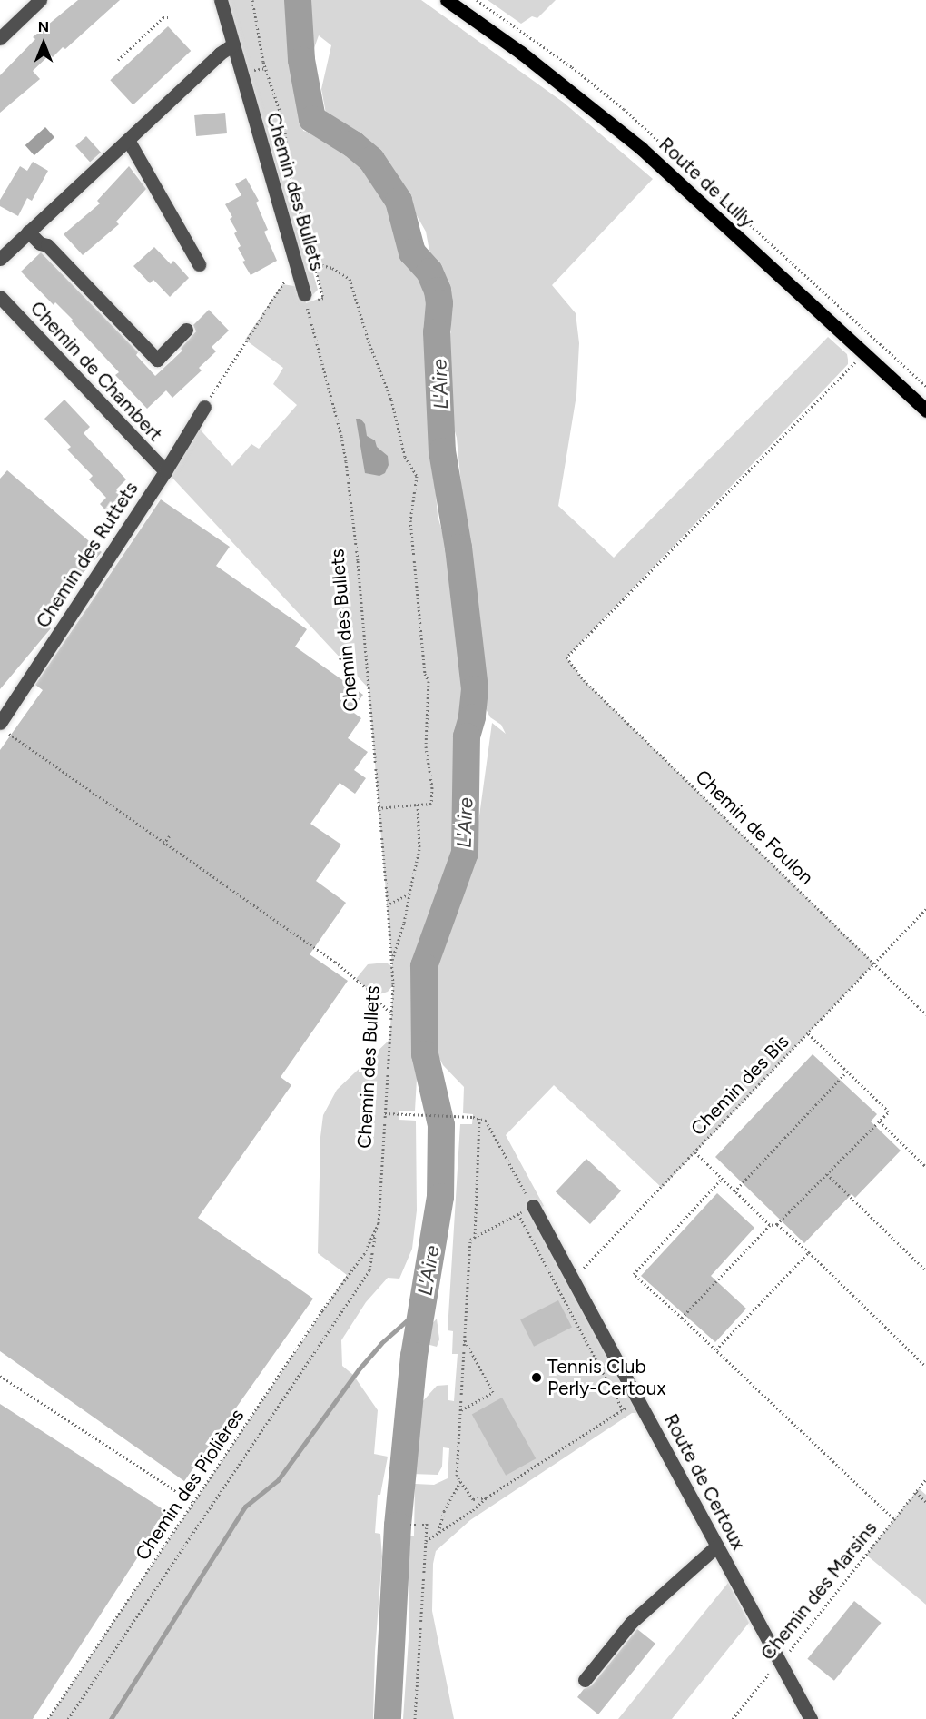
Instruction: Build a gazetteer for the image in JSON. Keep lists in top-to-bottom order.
{
  "streets": {
    "main road": ["Route de Lully"],
    "street": [
      "Chemin des Bullets",
      "Chemin de Chambert",
      "Chemin des Ruttets",
      "Route de Certoux"
    ],
    "path": [
      "Chemin de Foulon",
      "Chemin des Bis",
      "Chemin des Piolières",
      "Chemin des Marsins"
    ]
  },
  "crossings": [
    ["Chemin des Bullets", "Chemin des Piolières"],
    ["Chemin de Chambert", "Chemin des Ruttets"],
    ["Chemin de Foulon", "Chemin des Bis"],
    ["Chemin des Bis", "Route de Certoux"],
    ["Route de Certoux", "Chemin des Marsins"]
  ],
  "water": ["L'Aire"],
  "places": ["Tennis Club Perly-Certoux"],
  "north": "top"
}
